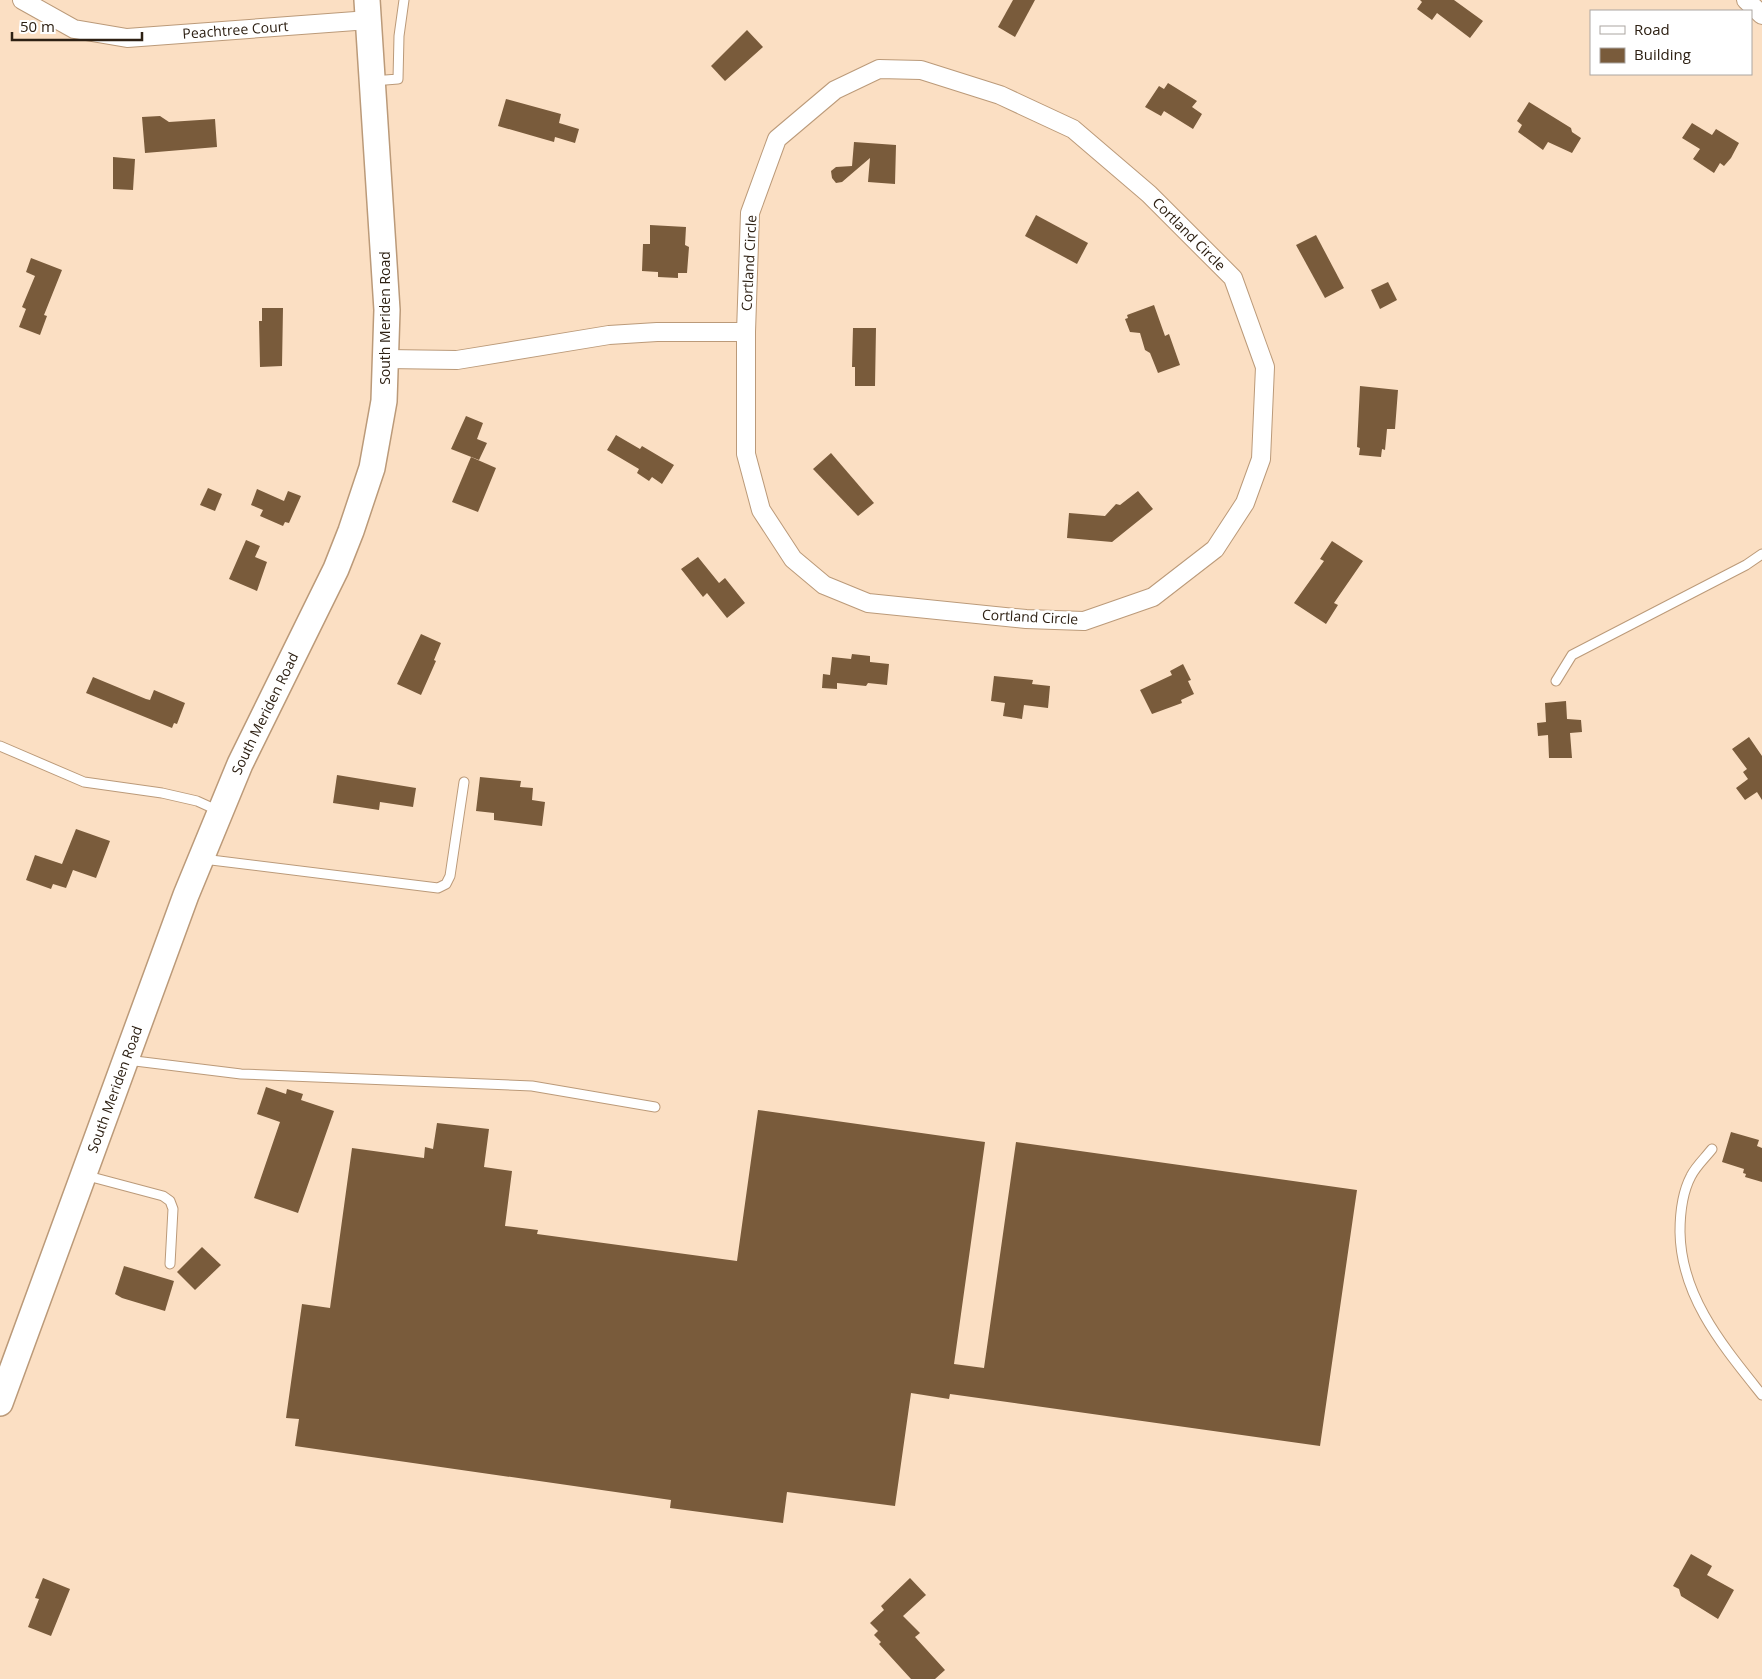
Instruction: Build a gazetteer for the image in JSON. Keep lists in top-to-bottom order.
{
  "streets": {
    "main road": ["South Meriden Road"],
    "street": ["Peachtree Court", "Cortland Circle"]
  },
  "crossings": [
    ["Peachtree Court", "South Meriden Road"]
  ],
  "legend": ["Road", "Building"],
  "scale_bar": "50 m"
}
